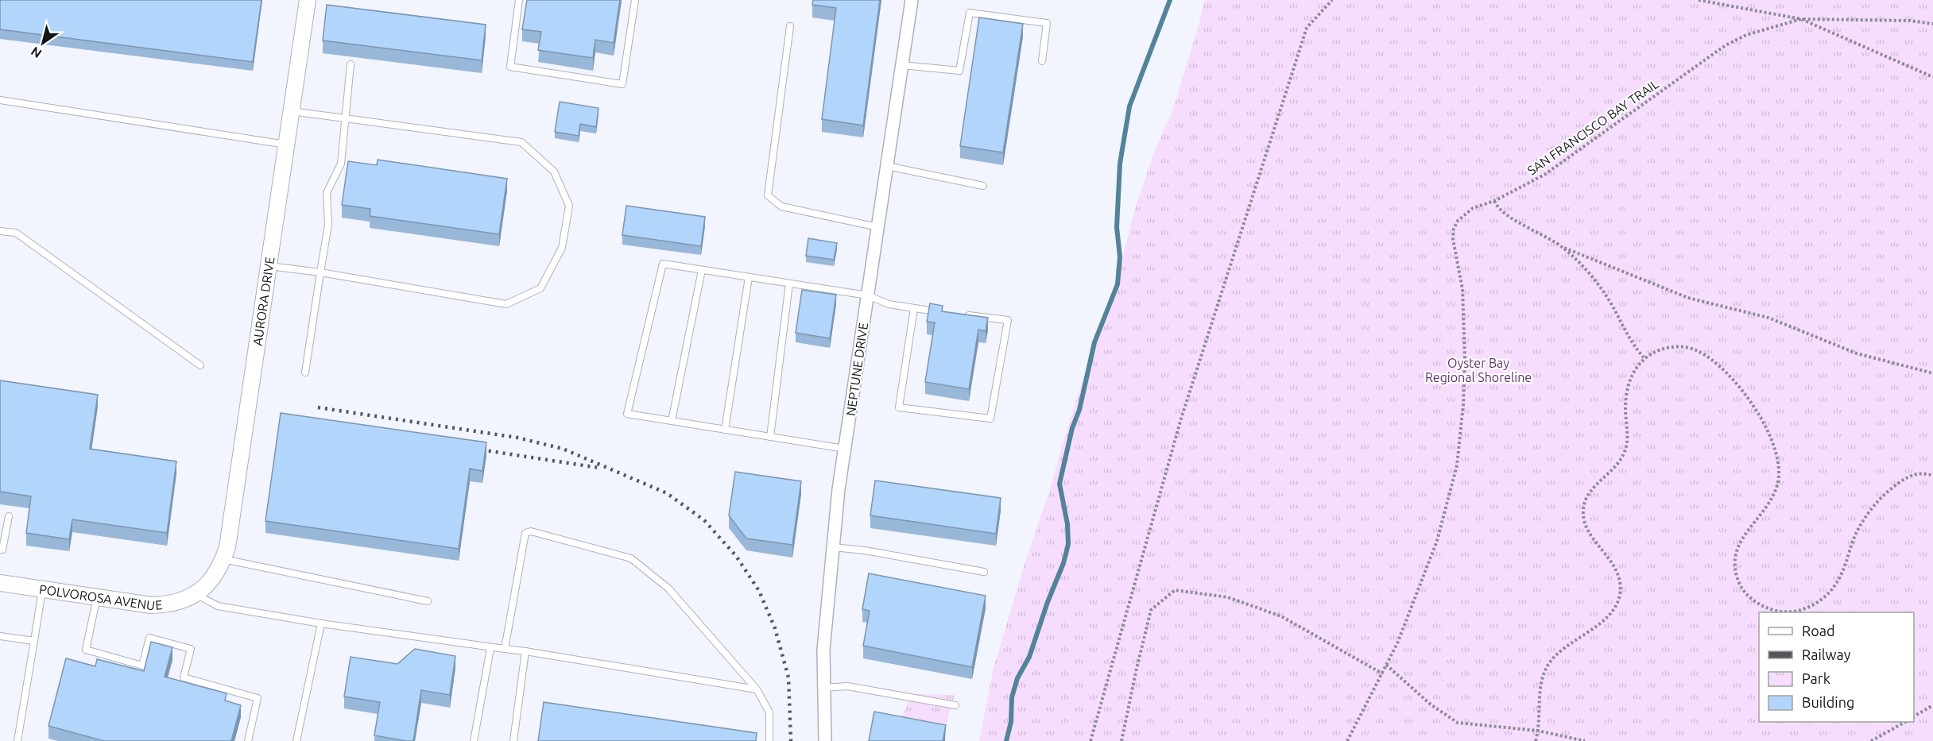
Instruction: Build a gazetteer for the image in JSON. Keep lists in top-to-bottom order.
{
  "streets": {
    "street": ["AURORA DRIVE", "NEPTUNE DRIVE", "POLVOROSA AVENUE"],
    "path": ["SAN FRANCISCO BAY TRAIL"]
  },
  "crossings": [
    ["AURORA DRIVE", "POLVOROSA AVENUE"]
  ],
  "parks": ["Oyster Bay Regional Shoreline"],
  "legend": [
    "Road",
    "Railway",
    "Park",
    "Building"
  ],
  "north": "bottom left"
}
